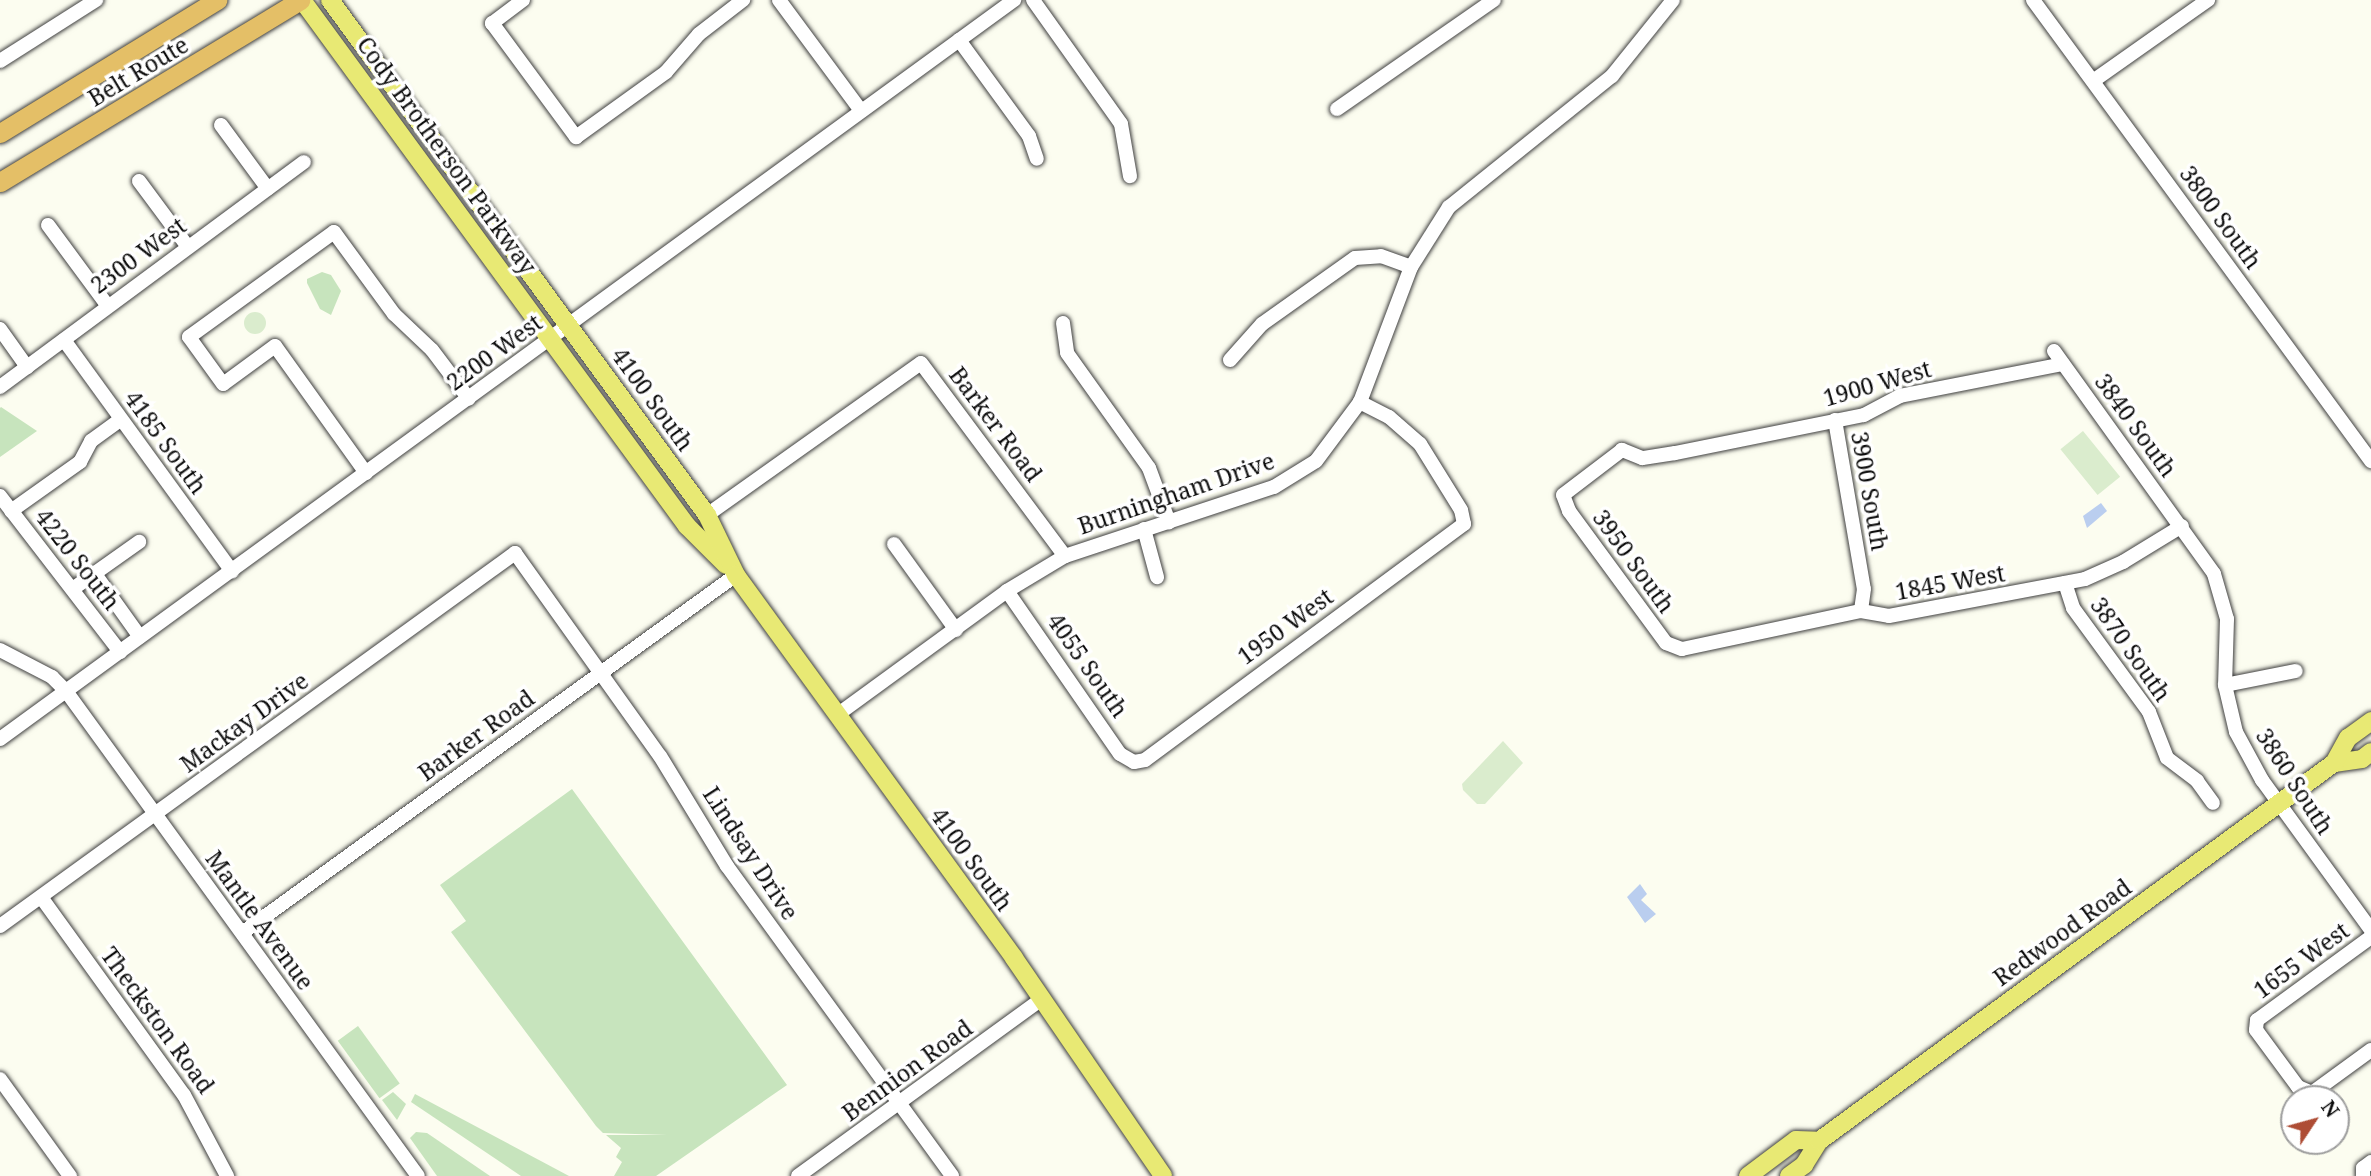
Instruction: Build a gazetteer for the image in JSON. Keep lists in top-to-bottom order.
{
  "streets": {
    "highway": ["Belt Route"],
    "main road": ["Cody Brotherson Parkway", "4100 South", "Redwood Road"],
    "street": [
      "3800 South",
      "2300 West",
      "2200 West",
      "1900 West",
      "Barker Road",
      "3840 South",
      "4185 South",
      "3900 South",
      "Burningham Drive",
      "4220 South",
      "3950 South",
      "1845 West",
      "1950 West",
      "3870 South",
      "4055 South",
      "Mackay Drive",
      "3860 South",
      "Lindsay Drive",
      "Mantle Avenue",
      "1655 West",
      "Theckston Road",
      "Bennion Road"
    ]
  },
  "crossings": [
    ["Belt Route", "Cody Brotherson Parkway"],
    ["Cody Brotherson Parkway", "2200 West"],
    ["Cody Brotherson Parkway", "4100 South"],
    ["2300 West", "4185 South"],
    ["2200 West", "4100 South"],
    ["2200 West", "4185 South"],
    ["2200 West", "4220 South"],
    ["2200 West", "Mantle Avenue"],
    ["1900 West", "3840 South"],
    ["1900 West", "3900 South"],
    ["1900 West", "3950 South"],
    ["4100 South", "Barker Road"],
    ["4100 South", "Burningham Drive"],
    ["4100 South", "Bennion Road"],
    ["Barker Road", "Burningham Drive"],
    ["Barker Road", "Lindsay Drive"],
    ["Barker Road", "Mantle Avenue"],
    ["3840 South", "1845 West"],
    ["3840 South", "3860 South"],
    ["3900 South", "1845 West"],
    ["Burningham Drive", "1950 West"],
    ["Burningham Drive", "4055 South"],
    ["3950 South", "1845 West"],
    ["1845 West", "3870 South"],
    ["1845 West", "3860 South"],
    ["1950 West", "4055 South"],
    ["Mackay Drive", "Lindsay Drive"],
    ["Mackay Drive", "Mantle Avenue"],
    ["Mackay Drive", "Theckston Road"],
    ["3860 South", "Redwood Road"],
    ["Lindsay Drive", "Bennion Road"]
  ],
  "north": "top right"
}
